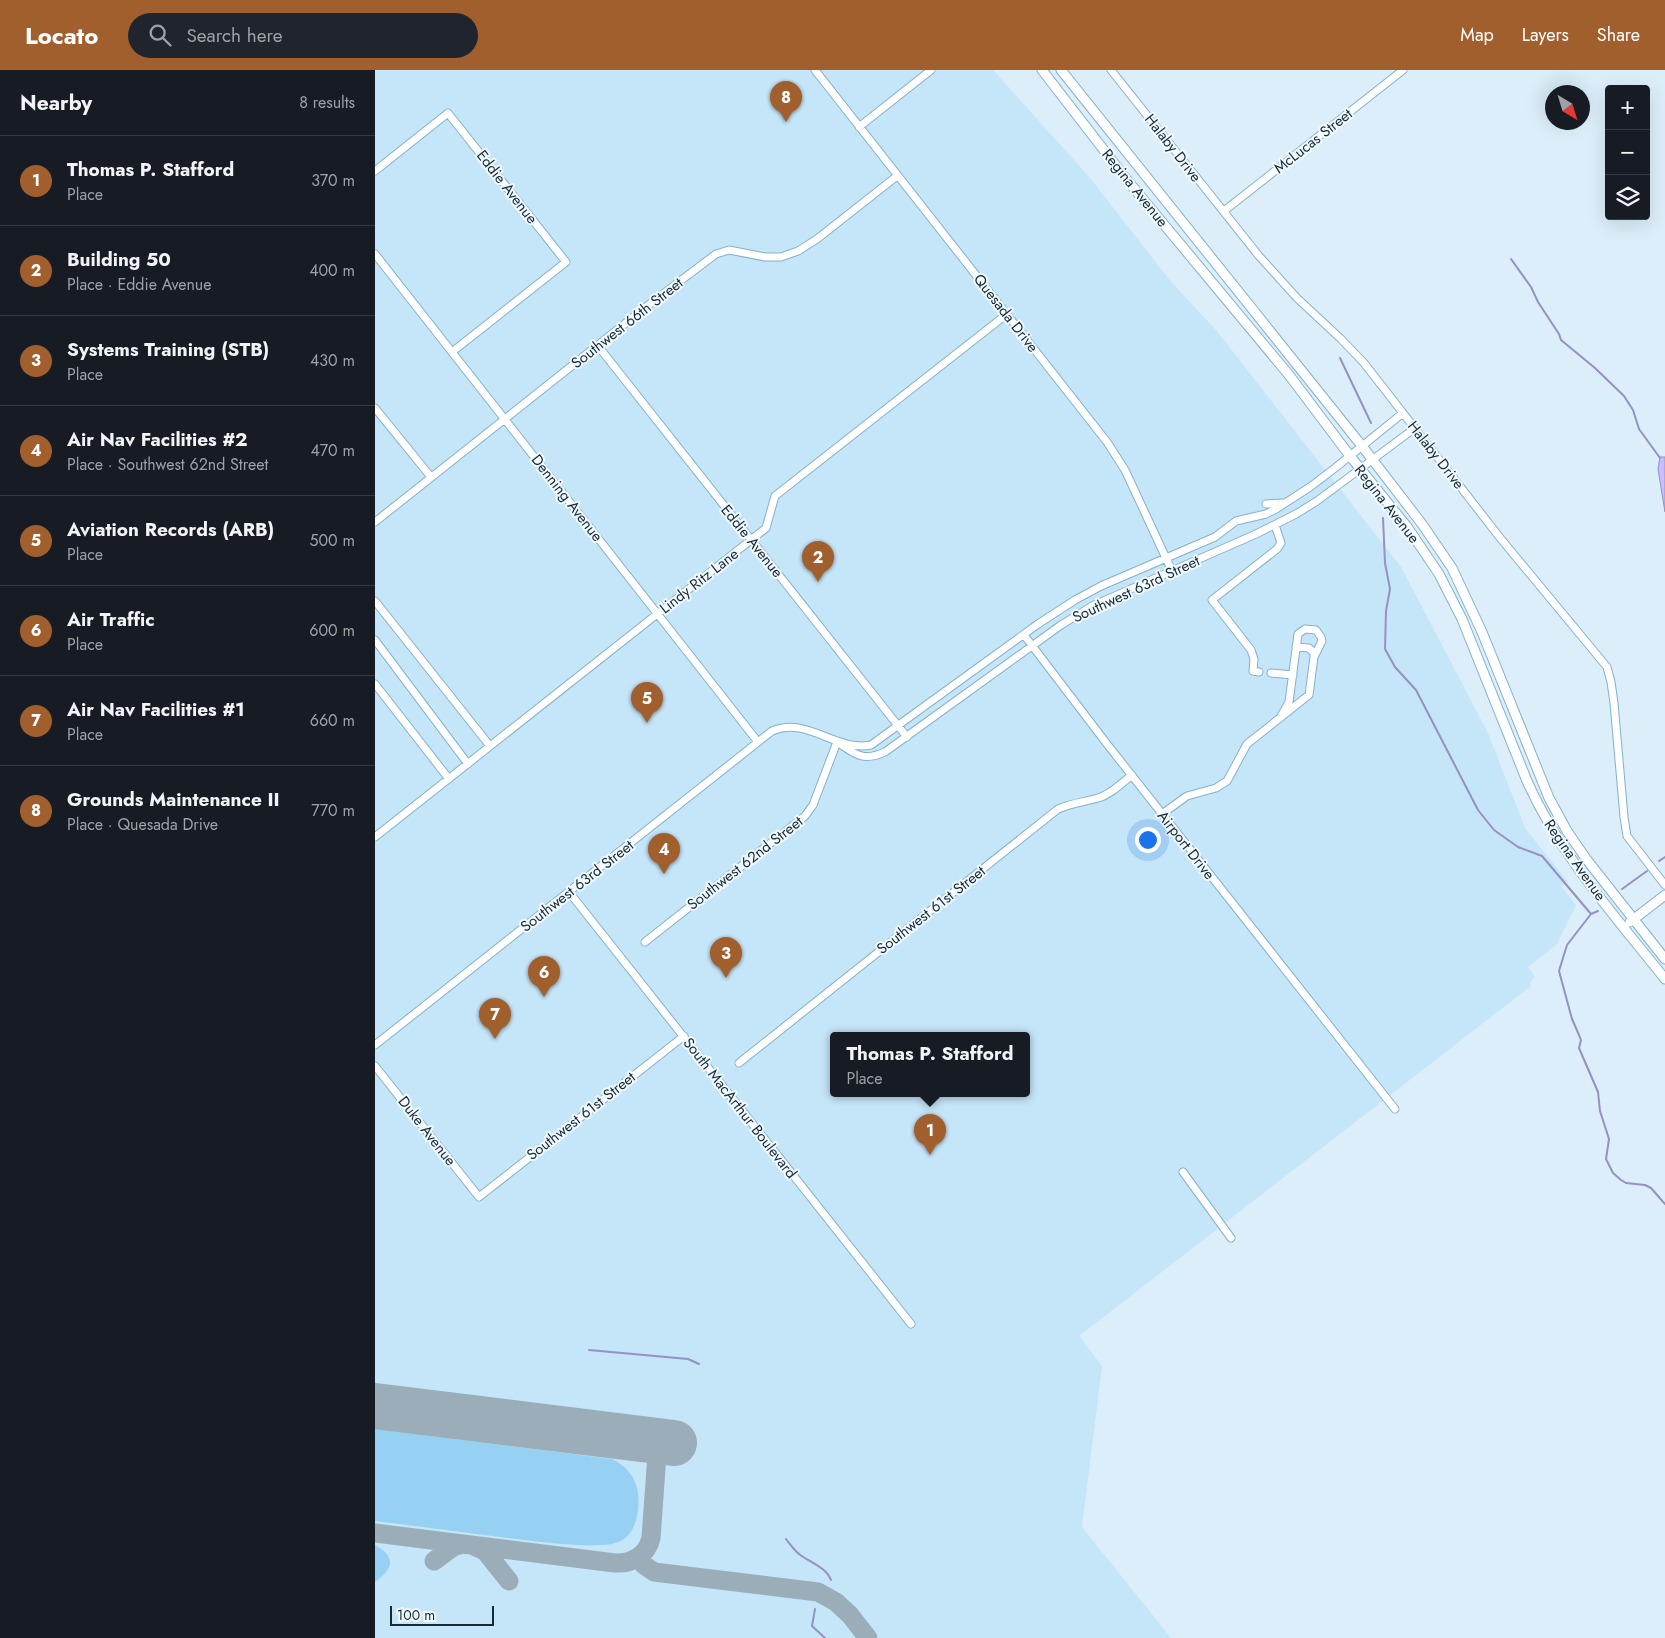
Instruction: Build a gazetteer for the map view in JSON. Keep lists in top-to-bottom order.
{
  "streets": {
    "main road": ["Regina Avenue"],
    "street": [
      "McLucas Street",
      "Halaby Drive",
      "Eddie Avenue",
      "Quesada Drive",
      "Southwest 66th Street",
      "Denning Avenue",
      "Lindy Ritz Lane",
      "Southwest 63rd Street",
      "Airport Drive",
      "Southwest 62nd Street",
      "Southwest 61st Street",
      "South MacArthur Boulevard",
      "Duke Avenue"
    ]
  },
  "crossings": [
    ["McLucas Street", "Halaby Drive"],
    ["Halaby Drive", "Southwest 63rd Street"],
    ["Eddie Avenue", "Southwest 66th Street"],
    ["Eddie Avenue", "Denning Avenue"],
    ["Eddie Avenue", "Lindy Ritz Lane"],
    ["Eddie Avenue", "Southwest 63rd Street"],
    ["Regina Avenue", "Southwest 63rd Street"],
    ["Quesada Drive", "Southwest 66th Street"],
    ["Quesada Drive", "Lindy Ritz Lane"],
    ["Quesada Drive", "Southwest 63rd Street"],
    ["Southwest 66th Street", "Denning Avenue"],
    ["Denning Avenue", "Lindy Ritz Lane"],
    ["Denning Avenue", "Southwest 63rd Street"],
    ["Southwest 63rd Street", "Airport Drive"],
    ["Southwest 63rd Street", "Southwest 62nd Street"],
    ["Southwest 63rd Street", "South MacArthur Boulevard"],
    ["Airport Drive", "Southwest 61st Street"],
    ["Southwest 61st Street", "South MacArthur Boulevard"],
    ["Southwest 61st Street", "Duke Avenue"]
  ],
  "scale_bar": "100 m",
  "north": "bottom right",
  "page": {
    "header": "Locato",
    "search": "Search here",
    "nav": ["Map", "Layers", "Share"],
    "heading": ["Nearby", "8 results"],
    "pins": [
      "8",
      "2",
      "5",
      "4",
      "3",
      "6",
      "7",
      "1"
    ],
    "map_buttons": ["+", "−"],
    "list": [
      {
        "mark": "1",
        "name": "Thomas P. Stafford",
        "note": "Place",
        "value": "370 m"
      },
      {
        "mark": "2",
        "name": "Building 50",
        "note": "Place · Eddie Avenue",
        "value": "400 m"
      },
      {
        "mark": "3",
        "name": "Systems Training (STB)",
        "note": "Place",
        "value": "430 m"
      },
      {
        "mark": "4",
        "name": "Air Nav Facilities #2",
        "note": "Place · Southwest 62nd Street",
        "value": "470 m"
      },
      {
        "mark": "5",
        "name": "Aviation Records (ARB)",
        "note": "Place",
        "value": "500 m"
      },
      {
        "mark": "6",
        "name": "Air Traffic",
        "note": "Place",
        "value": "600 m"
      },
      {
        "mark": "7",
        "name": "Air Nav Facilities #1",
        "note": "Place",
        "value": "660 m"
      },
      {
        "mark": "8",
        "name": "Grounds Maintenance II",
        "note": "Place · Quesada Drive",
        "value": "770 m"
      }
    ],
    "popup": ["Thomas P. Stafford", "Place"],
    "scale": "100 m"
  }
}
